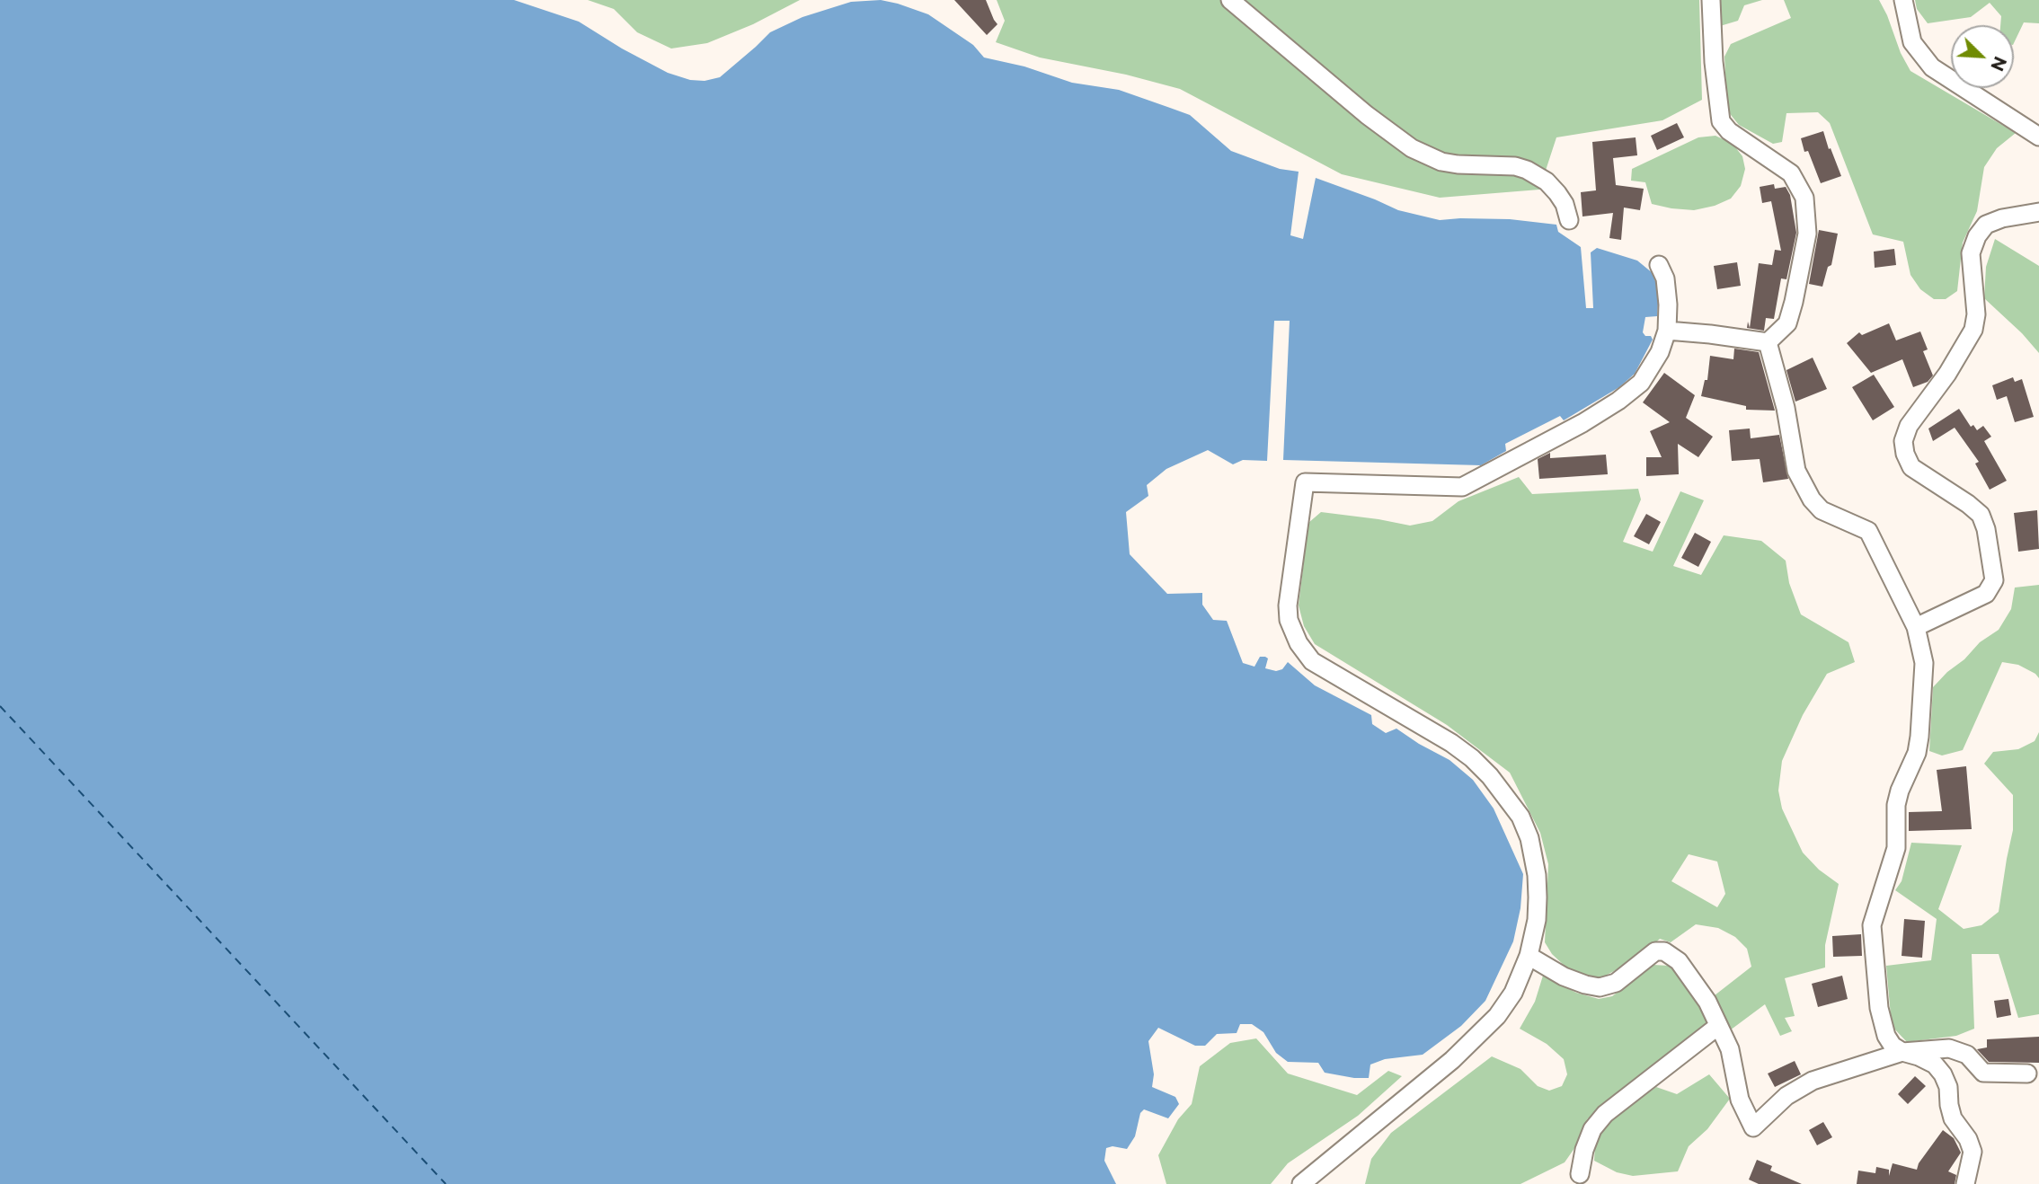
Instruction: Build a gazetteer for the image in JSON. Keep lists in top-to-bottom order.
{
  "north": "bottom right"
}
